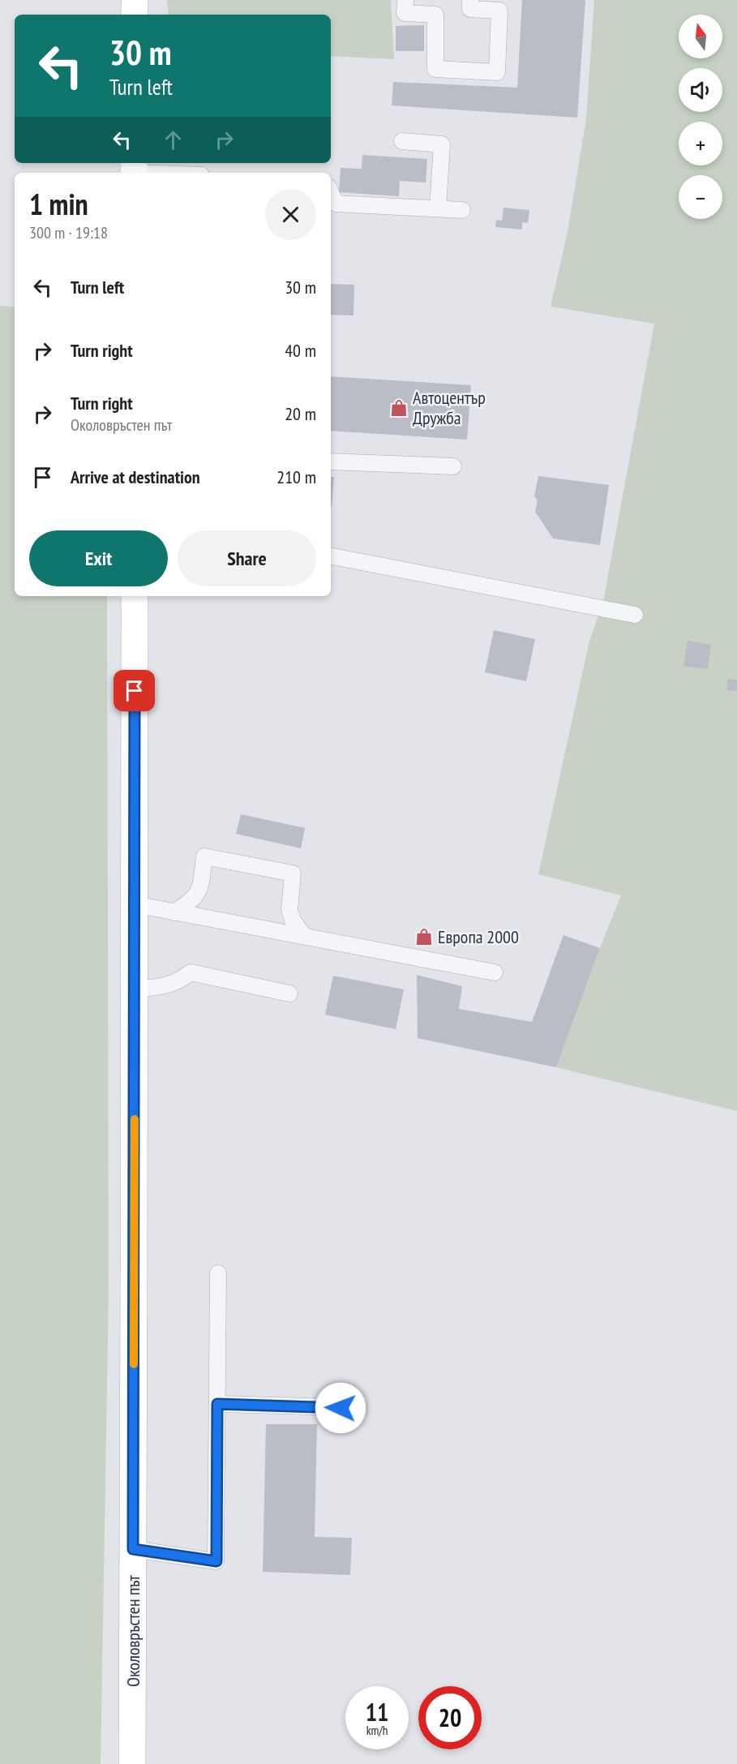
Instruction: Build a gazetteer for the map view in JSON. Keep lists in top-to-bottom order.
{
  "streets": {
    "main road": ["Околовръстен път"]
  },
  "places": {
    "shop": ["Автоцентър Дружба", "Европа 2000"]
  },
  "north": "top",
  "page": {
    "map_buttons": ["+", "−"],
    "turn": ["30 m", "Turn left"],
    "heading": ["1 min", "300 m · 19:18"],
    "list": [
      {
        "name": "Turn left",
        "value": "30 m"
      },
      {
        "name": "Turn right",
        "value": "40 m"
      },
      {
        "name": "Turn right",
        "note": "Околовръстен път",
        "value": "20 m"
      },
      {
        "name": "Arrive at destination",
        "value": "210 m"
      }
    ],
    "buttons": ["Exit", "Share"],
    "speed": "11 km/h",
    "limit": "20"
  }
}
